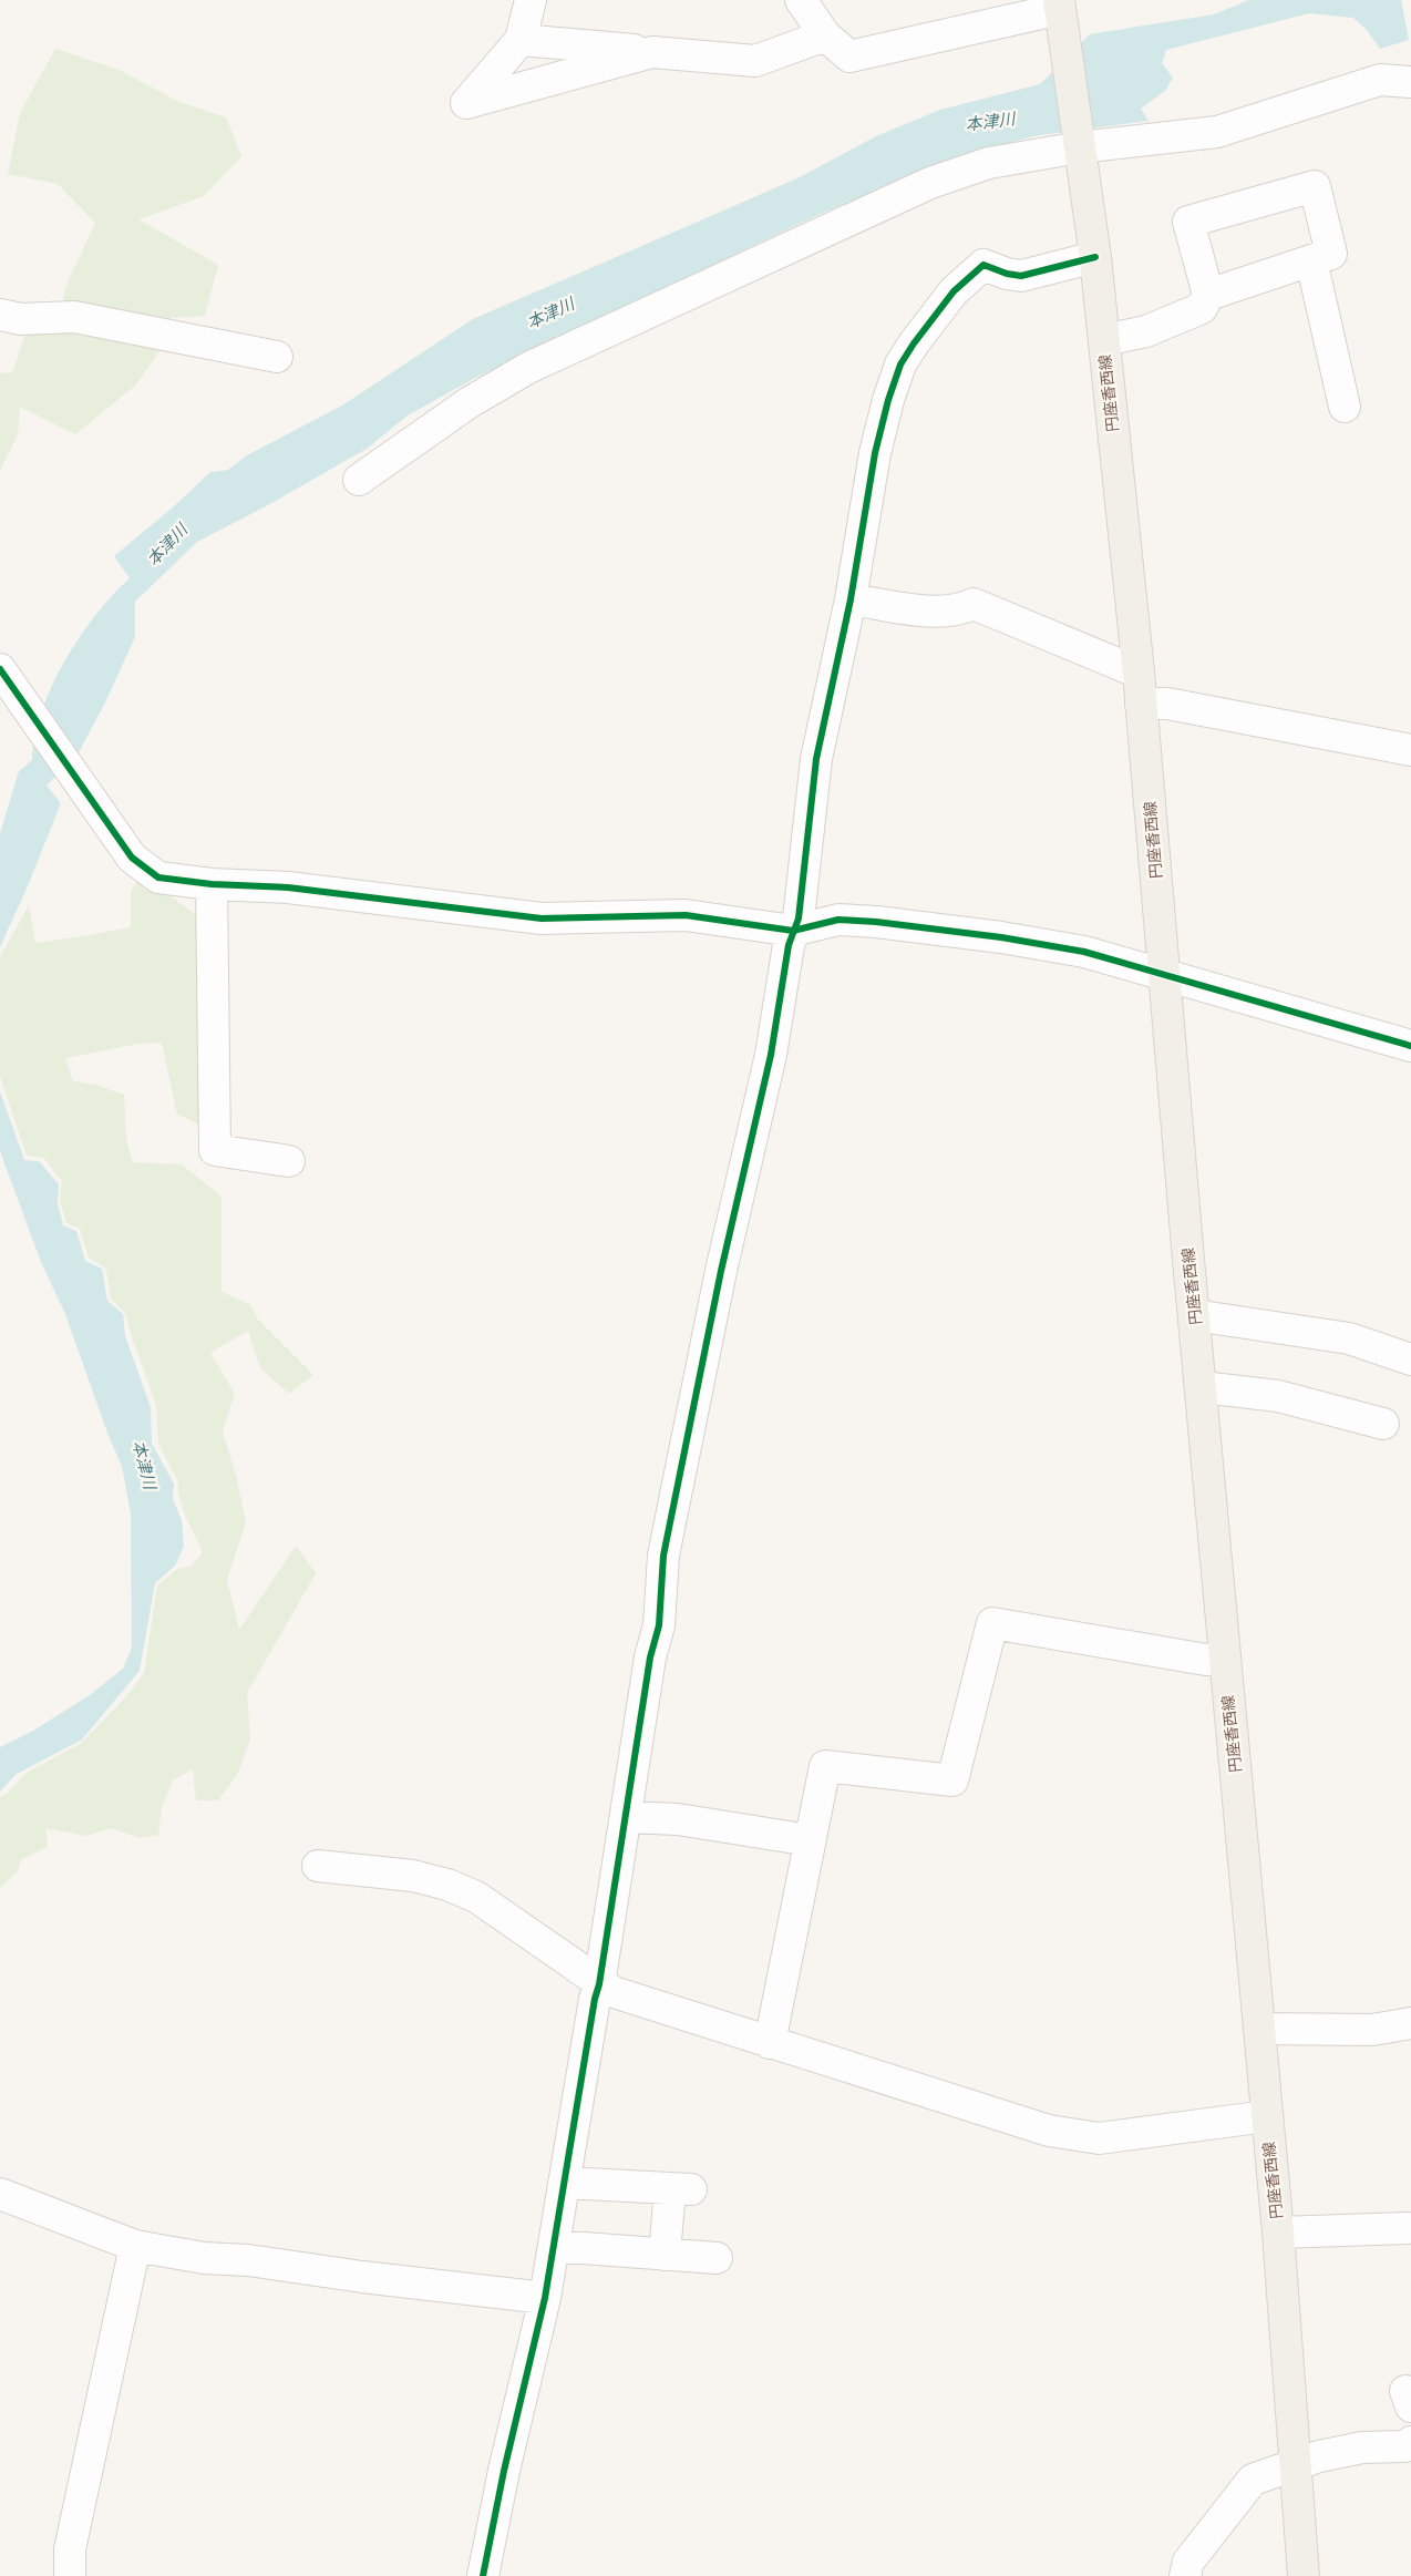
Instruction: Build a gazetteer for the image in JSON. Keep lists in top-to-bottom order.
{
  "streets": {
    "main road": ["円座香西線"]
  },
  "water": ["本津川"]
}
